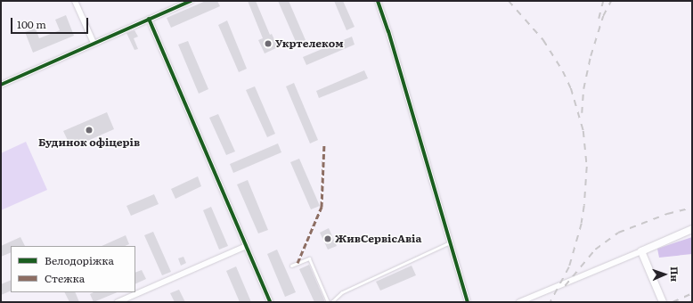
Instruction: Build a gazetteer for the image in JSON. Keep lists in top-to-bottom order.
{
  "places": ["Укртелеком", "Будинок офіцерів", "ЖивСервісАвіа"],
  "legend": ["Велодоріжка", "Стежка"],
  "scale_bar": "100 m",
  "north": "right"
}
